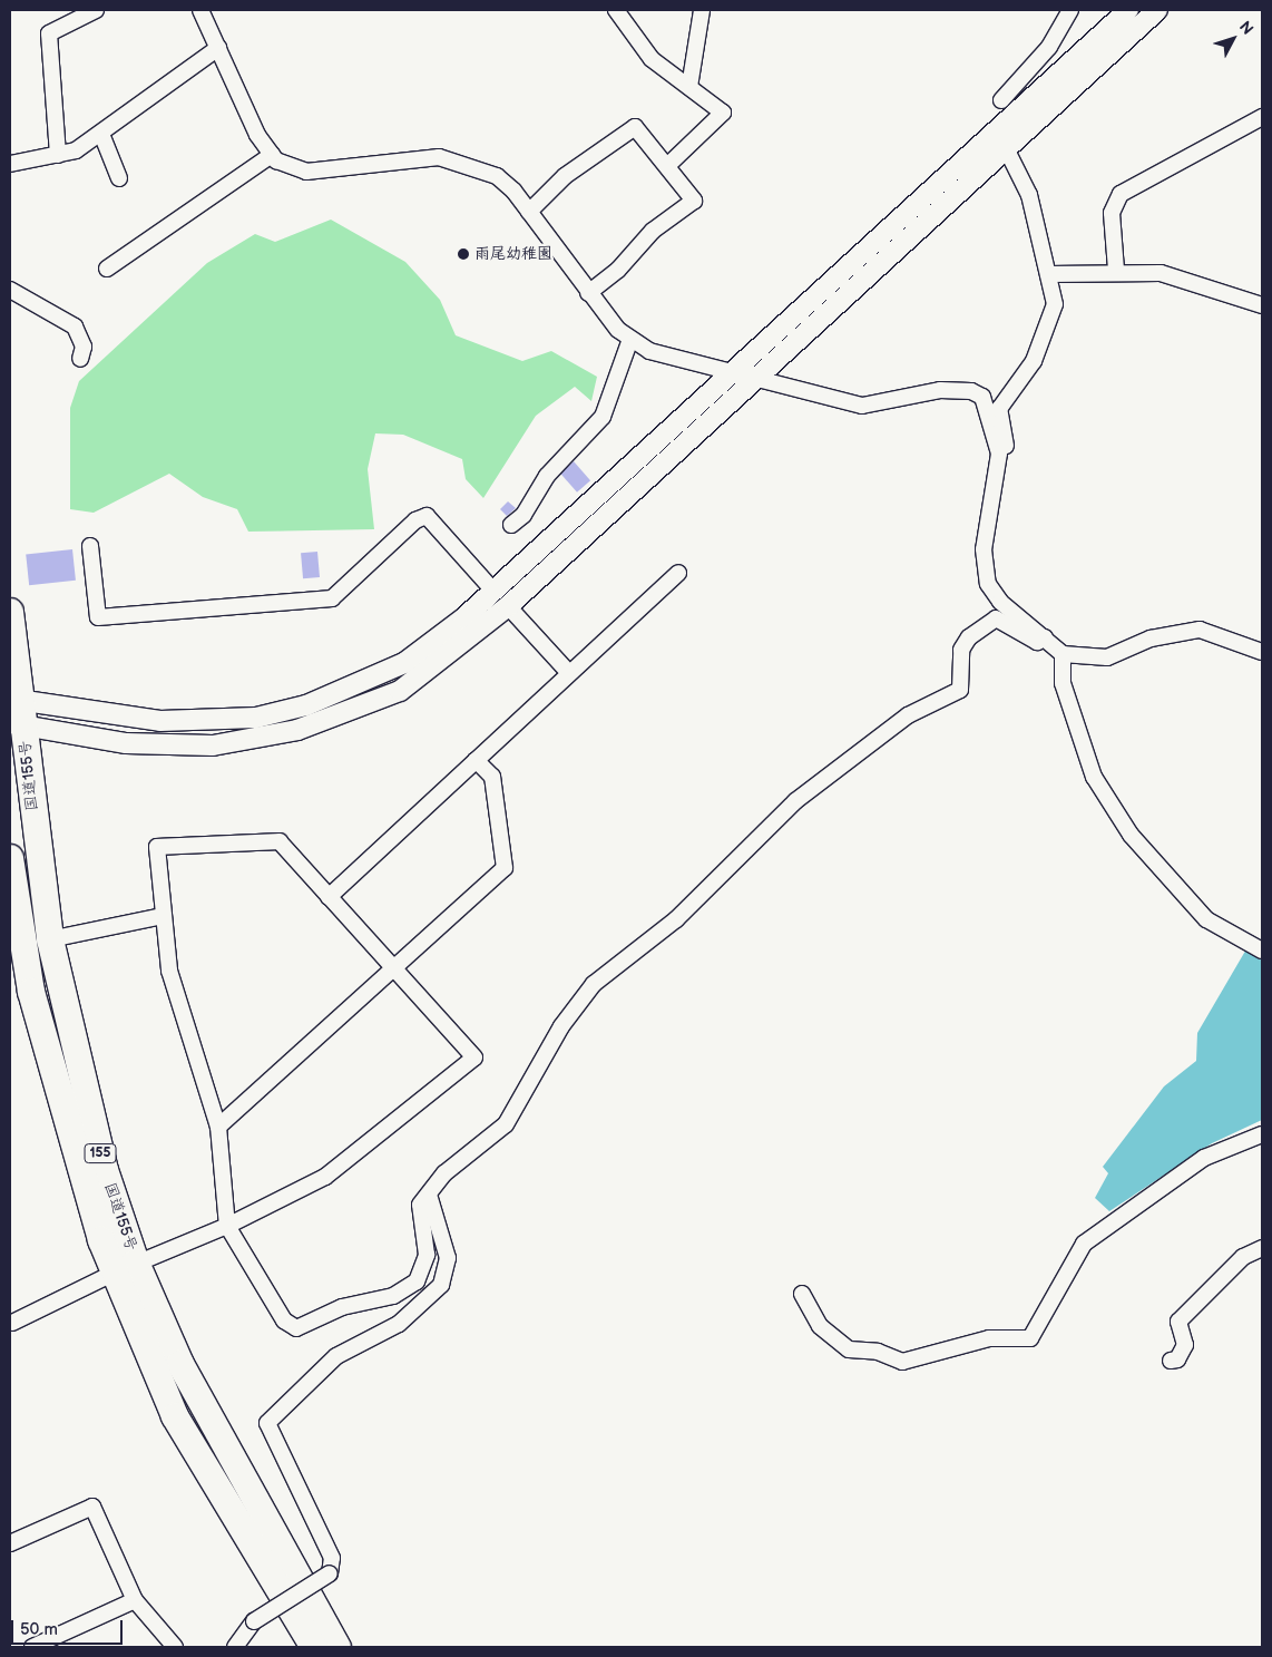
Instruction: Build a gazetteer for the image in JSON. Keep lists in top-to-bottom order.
{
  "streets": {
    "highway": ["国道155号", "155"]
  },
  "places": ["雨尾幼稚園"],
  "scale_bar": "50 m",
  "north": "top right"
}
